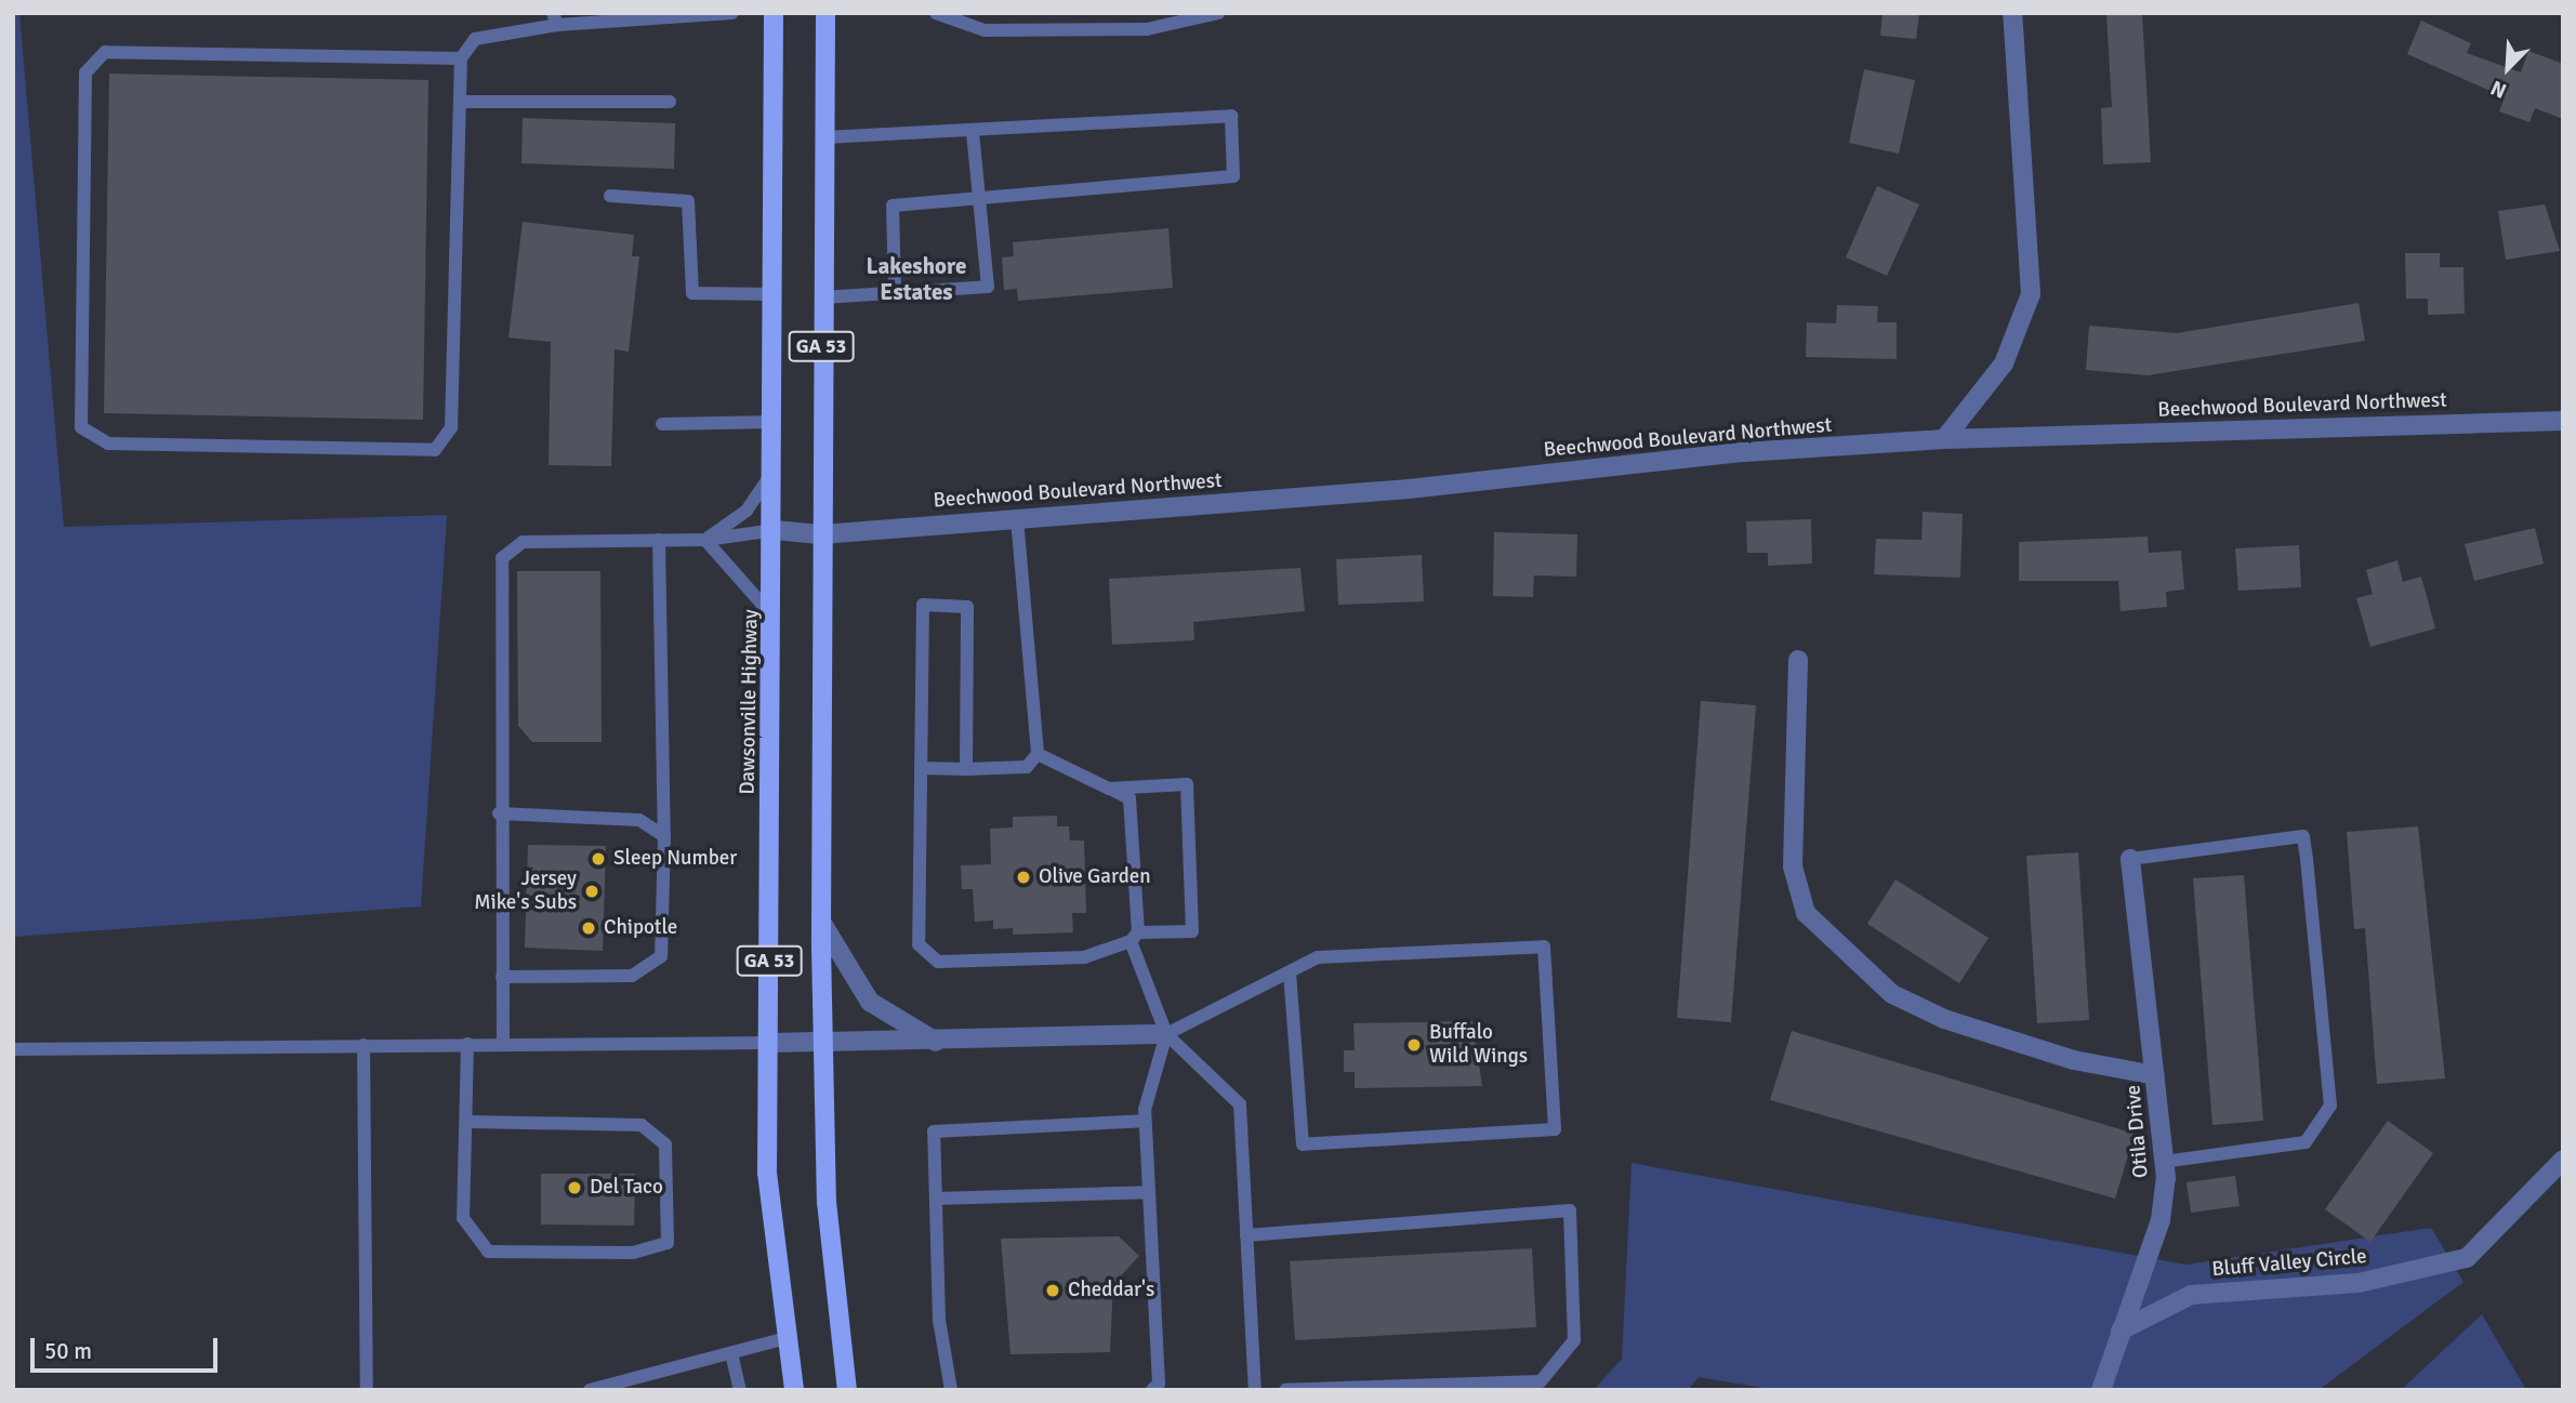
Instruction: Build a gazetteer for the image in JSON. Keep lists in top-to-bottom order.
{
  "streets": {
    "main road": ["GA 53", "Dawsonville Highway"],
    "street": ["Beechwood Boulevard Northwest", "Otila Drive", "Bluff Valley Circle"]
  },
  "crossings": [
    ["GA 53", "Beechwood Boulevard Northwest"],
    ["Beechwood Boulevard Northwest", "Dawsonville Highway"],
    ["Otila Drive", "Bluff Valley Circle"]
  ],
  "districts": ["Lakeshore Estates"],
  "places": [
    "Sleep Number",
    "Olive Garden",
    "Jersey Mike's Subs",
    "Chipotle",
    "Buffalo Wild Wings",
    "Del Taco",
    "Cheddar's"
  ],
  "scale_bar": "50 m",
  "north": "bottom left"
}
